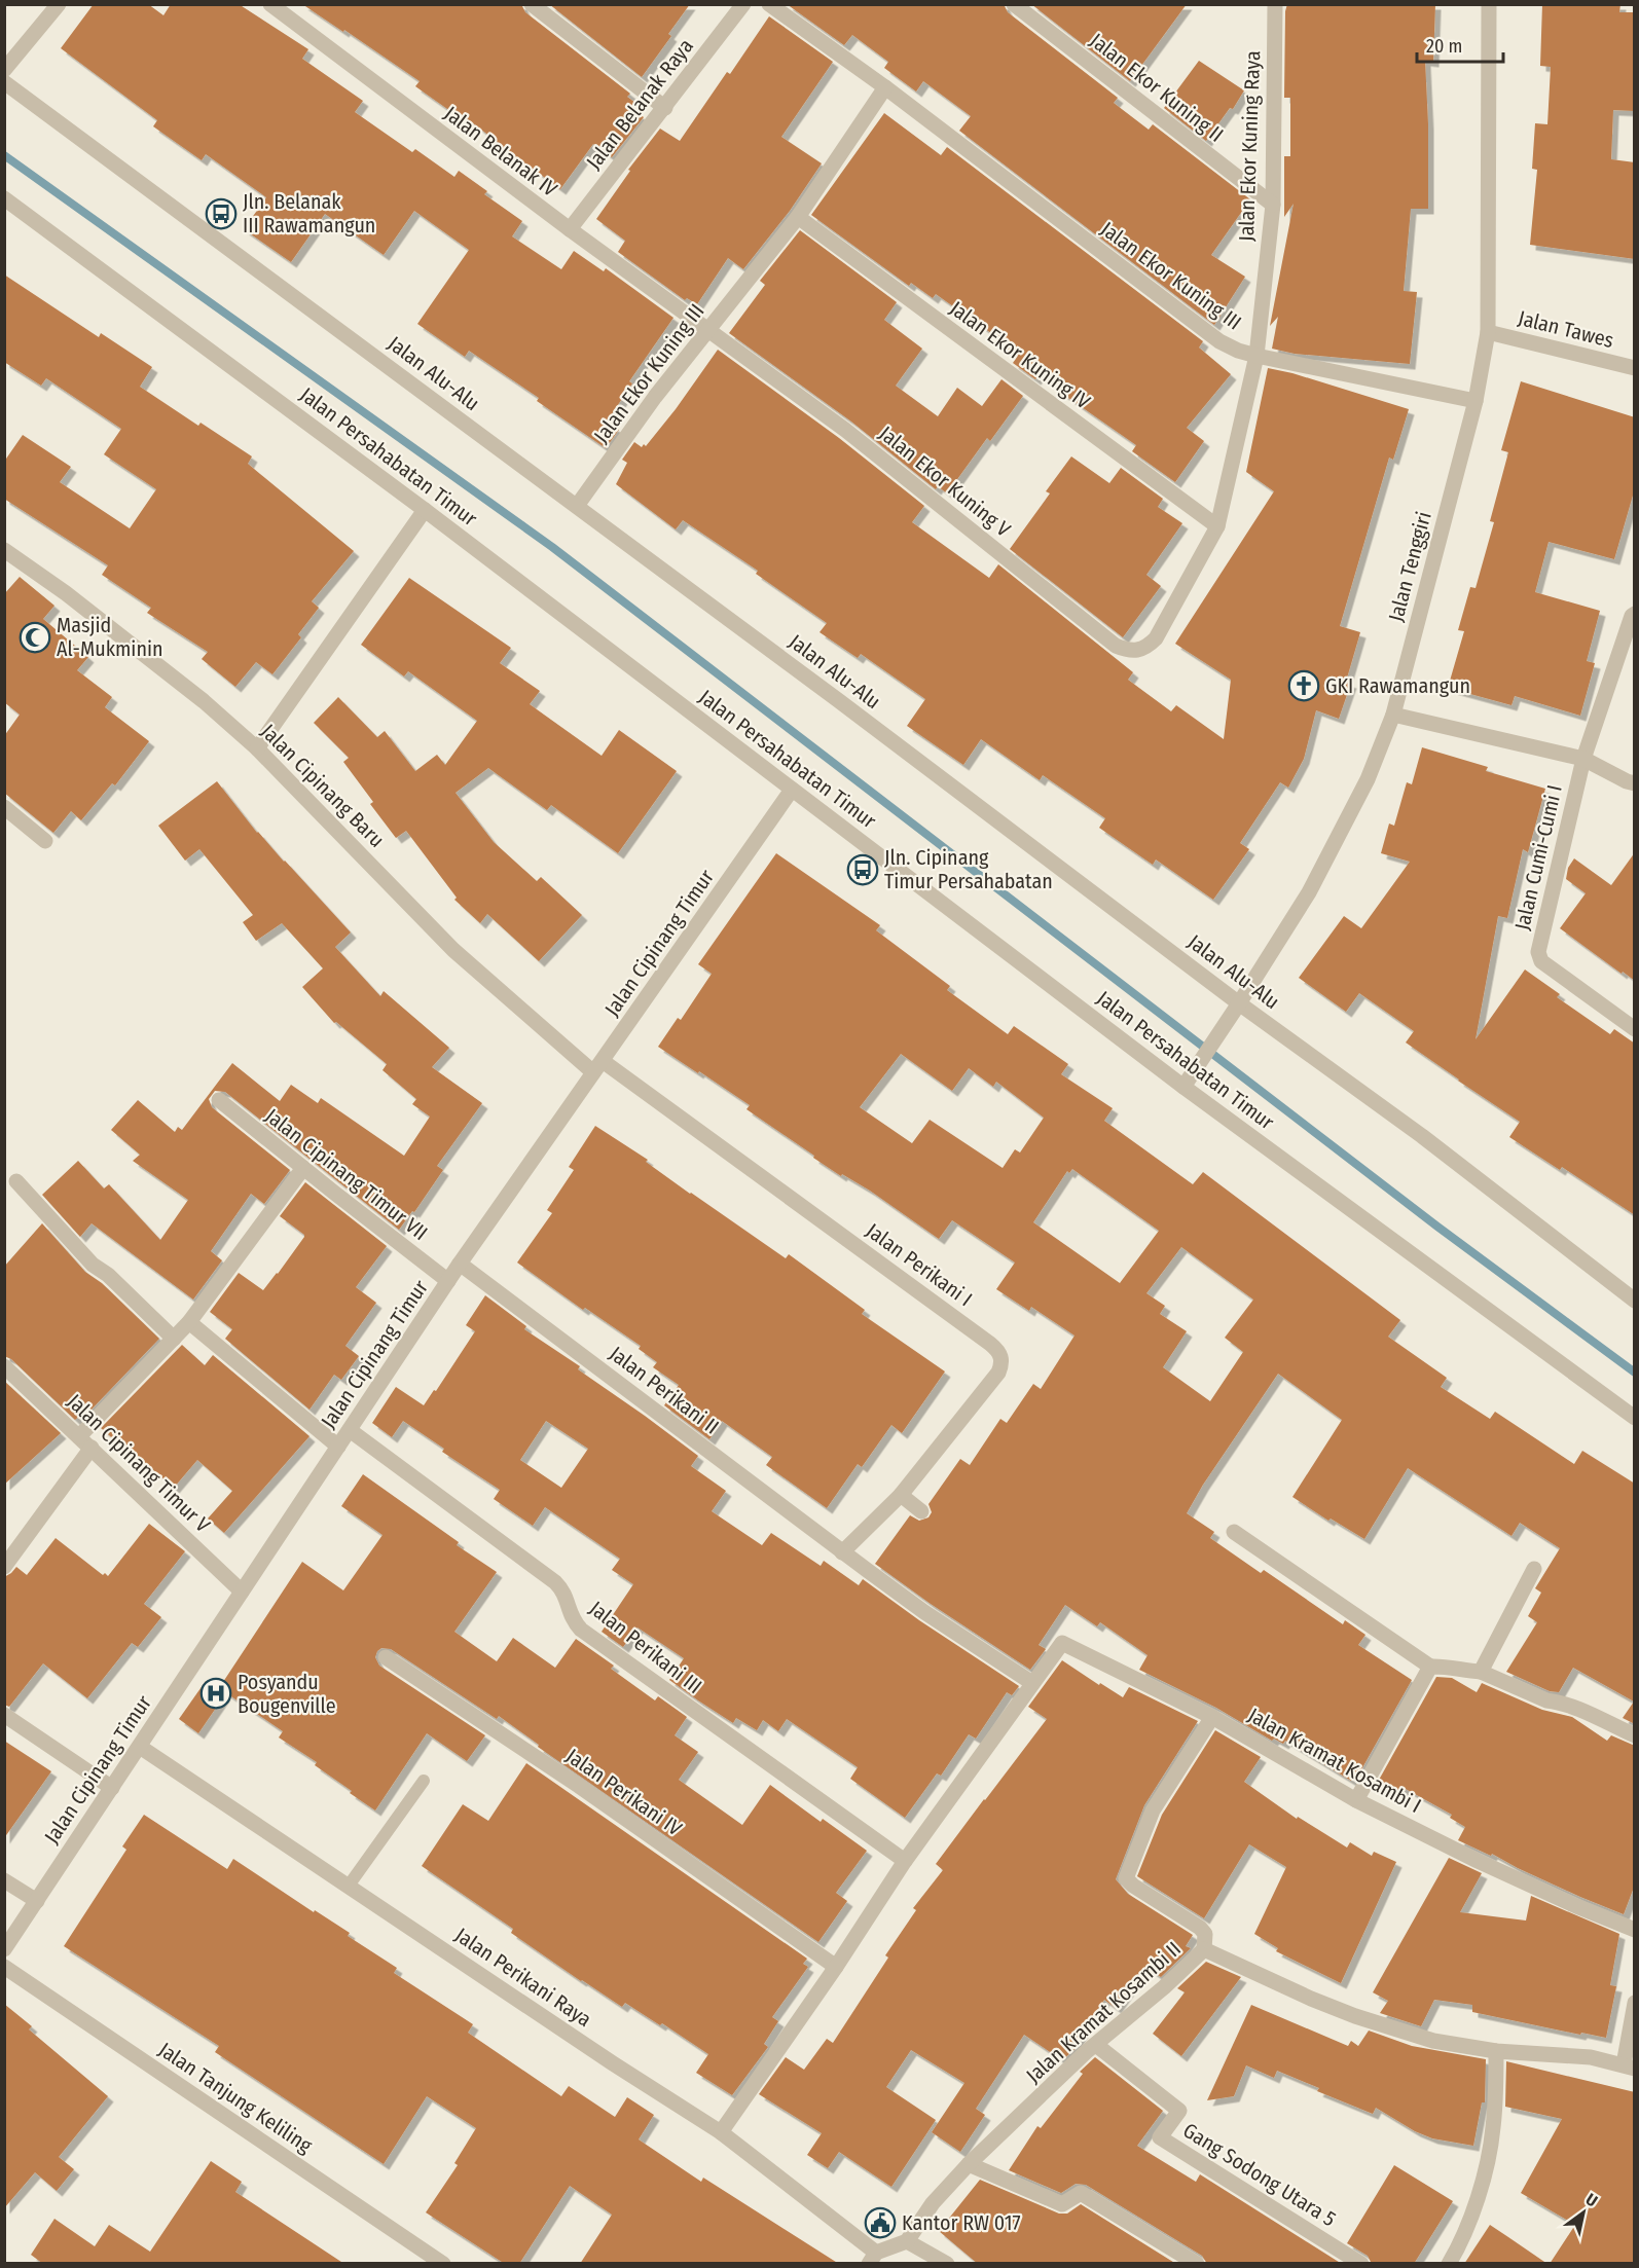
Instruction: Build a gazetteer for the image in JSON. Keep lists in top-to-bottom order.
{
  "streets": {
    "street": [
      "Jalan Ekor Kuning II",
      "Jalan Belanak Raya",
      "Jalan Ekor Kuning Raya",
      "Jalan Belanak IV",
      "Jalan Ekor Kuning III",
      "Jalan Tawes",
      "Jalan Ekor Kuning IV",
      "Jalan Alu-Alu",
      "Jalan Persahabatan Timur",
      "Jalan Ekor Kuning V",
      "Jalan Tenggiri",
      "Jalan Cipinang Baru",
      "Jalan Cumi-Cumi I",
      "Jalan Cipinang Timur",
      "Jalan Cipinang Timur VII",
      "Jalan Perikani I",
      "Jalan Perikani II",
      "Jalan Cipinang Timur V",
      "Jalan Perikani III",
      "Jalan Kramat Kosambi I",
      "Jalan Perikani IV",
      "Jalan Perikani Raya",
      "Jalan Kramat Kosambi II",
      "Jalan Tanjung Keliling",
      "Gang Sodong Utara 5"
    ]
  },
  "crossings": [
    ["Jalan Ekor Kuning II", "Jalan Ekor Kuning Raya"],
    ["Jalan Belanak Raya", "Jalan Belanak IV"],
    ["Jalan Ekor Kuning Raya", "Jalan Ekor Kuning III"],
    ["Jalan Ekor Kuning Raya", "Jalan Ekor Kuning IV"],
    ["Jalan Ekor Kuning Raya", "Jalan Ekor Kuning V"],
    ["Jalan Belanak IV", "Jalan Ekor Kuning III"],
    ["Jalan Belanak IV", "Jalan Ekor Kuning V"],
    ["Jalan Ekor Kuning III", "Jalan Ekor Kuning IV"],
    ["Jalan Ekor Kuning III", "Jalan Alu-Alu"],
    ["Jalan Ekor Kuning III", "Jalan Ekor Kuning V"],
    ["Jalan Ekor Kuning III", "Jalan Tenggiri"],
    ["Jalan Tawes", "Jalan Tenggiri"],
    ["Jalan Alu-Alu", "Jalan Tenggiri"],
    ["Jalan Persahabatan Timur", "Jalan Tenggiri"],
    ["Jalan Persahabatan Timur", "Jalan Cipinang Timur"],
    ["Jalan Cipinang Baru", "Jalan Cipinang Timur"],
    ["Jalan Cipinang Baru", "Jalan Perikani I"],
    ["Jalan Cipinang Timur", "Jalan Cipinang Timur VII"],
    ["Jalan Cipinang Timur", "Jalan Perikani I"],
    ["Jalan Cipinang Timur", "Jalan Perikani II"],
    ["Jalan Cipinang Timur", "Jalan Cipinang Timur V"],
    ["Jalan Cipinang Timur", "Jalan Perikani III"],
    ["Jalan Cipinang Timur", "Jalan Perikani Raya"],
    ["Jalan Perikani I", "Jalan Perikani II"],
    ["Jalan Perikani II", "Jalan Kramat Kosambi I"],
    ["Jalan Kramat Kosambi II", "Gang Sodong Utara 5"]
  ],
  "places": {
    "bus stop": ["Jln. Belanak III Rawamangun", "Jln. Cipinang Timur Persahabatan"],
    "mosque": ["Masjid Al-Mukminin"],
    "church": ["GKI Rawamangun"],
    "hospital": ["Posyandu Bougenville"],
    "public building": ["Kantor RW 017"]
  },
  "scale_bar": "20 m",
  "north": "top right"
}
